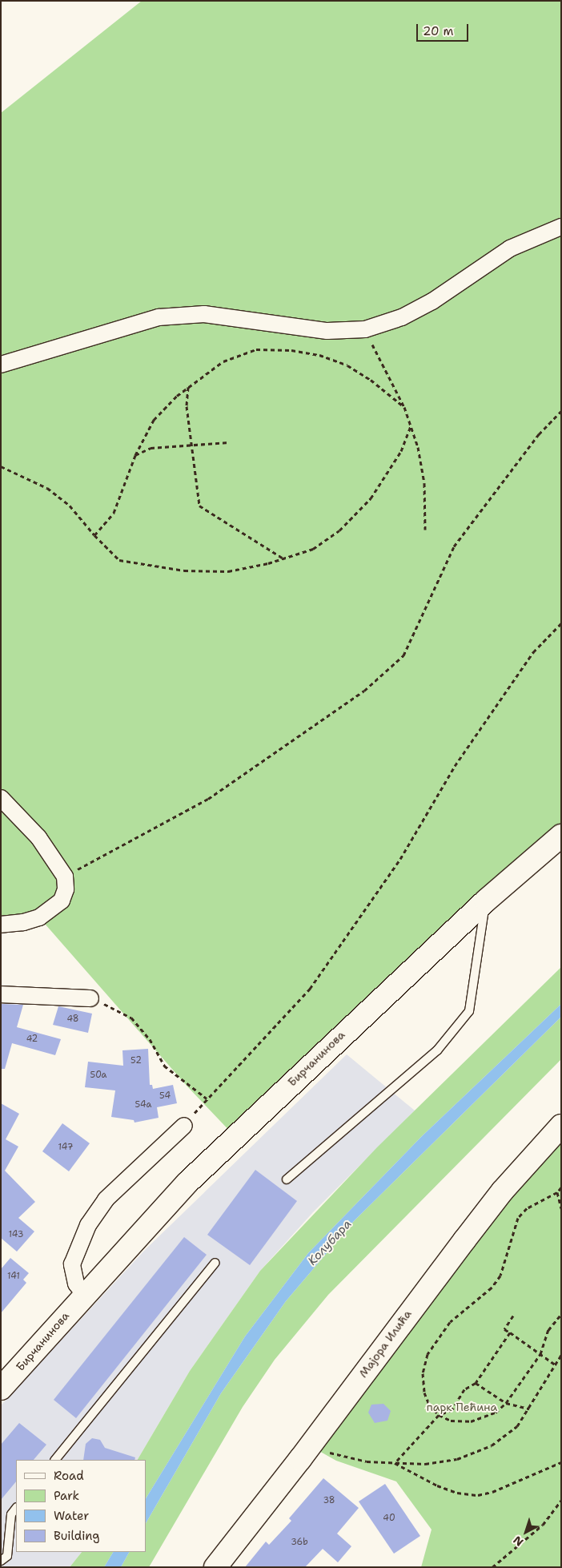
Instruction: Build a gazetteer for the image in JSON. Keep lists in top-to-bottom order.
{
  "streets": {
    "main road": ["Бирчанинова", "Мајора Илића"]
  },
  "water": ["Колубара"],
  "parks": ["парк Пећина"],
  "house_numbers": [
    "48",
    "42",
    "52",
    "50a",
    "54",
    "54a",
    "147",
    "143",
    "141",
    "38",
    "40",
    "36b"
  ],
  "legend": [
    "Road",
    "Park",
    "Water",
    "Building"
  ],
  "scale_bar": "20 m",
  "north": "bottom left"
}
